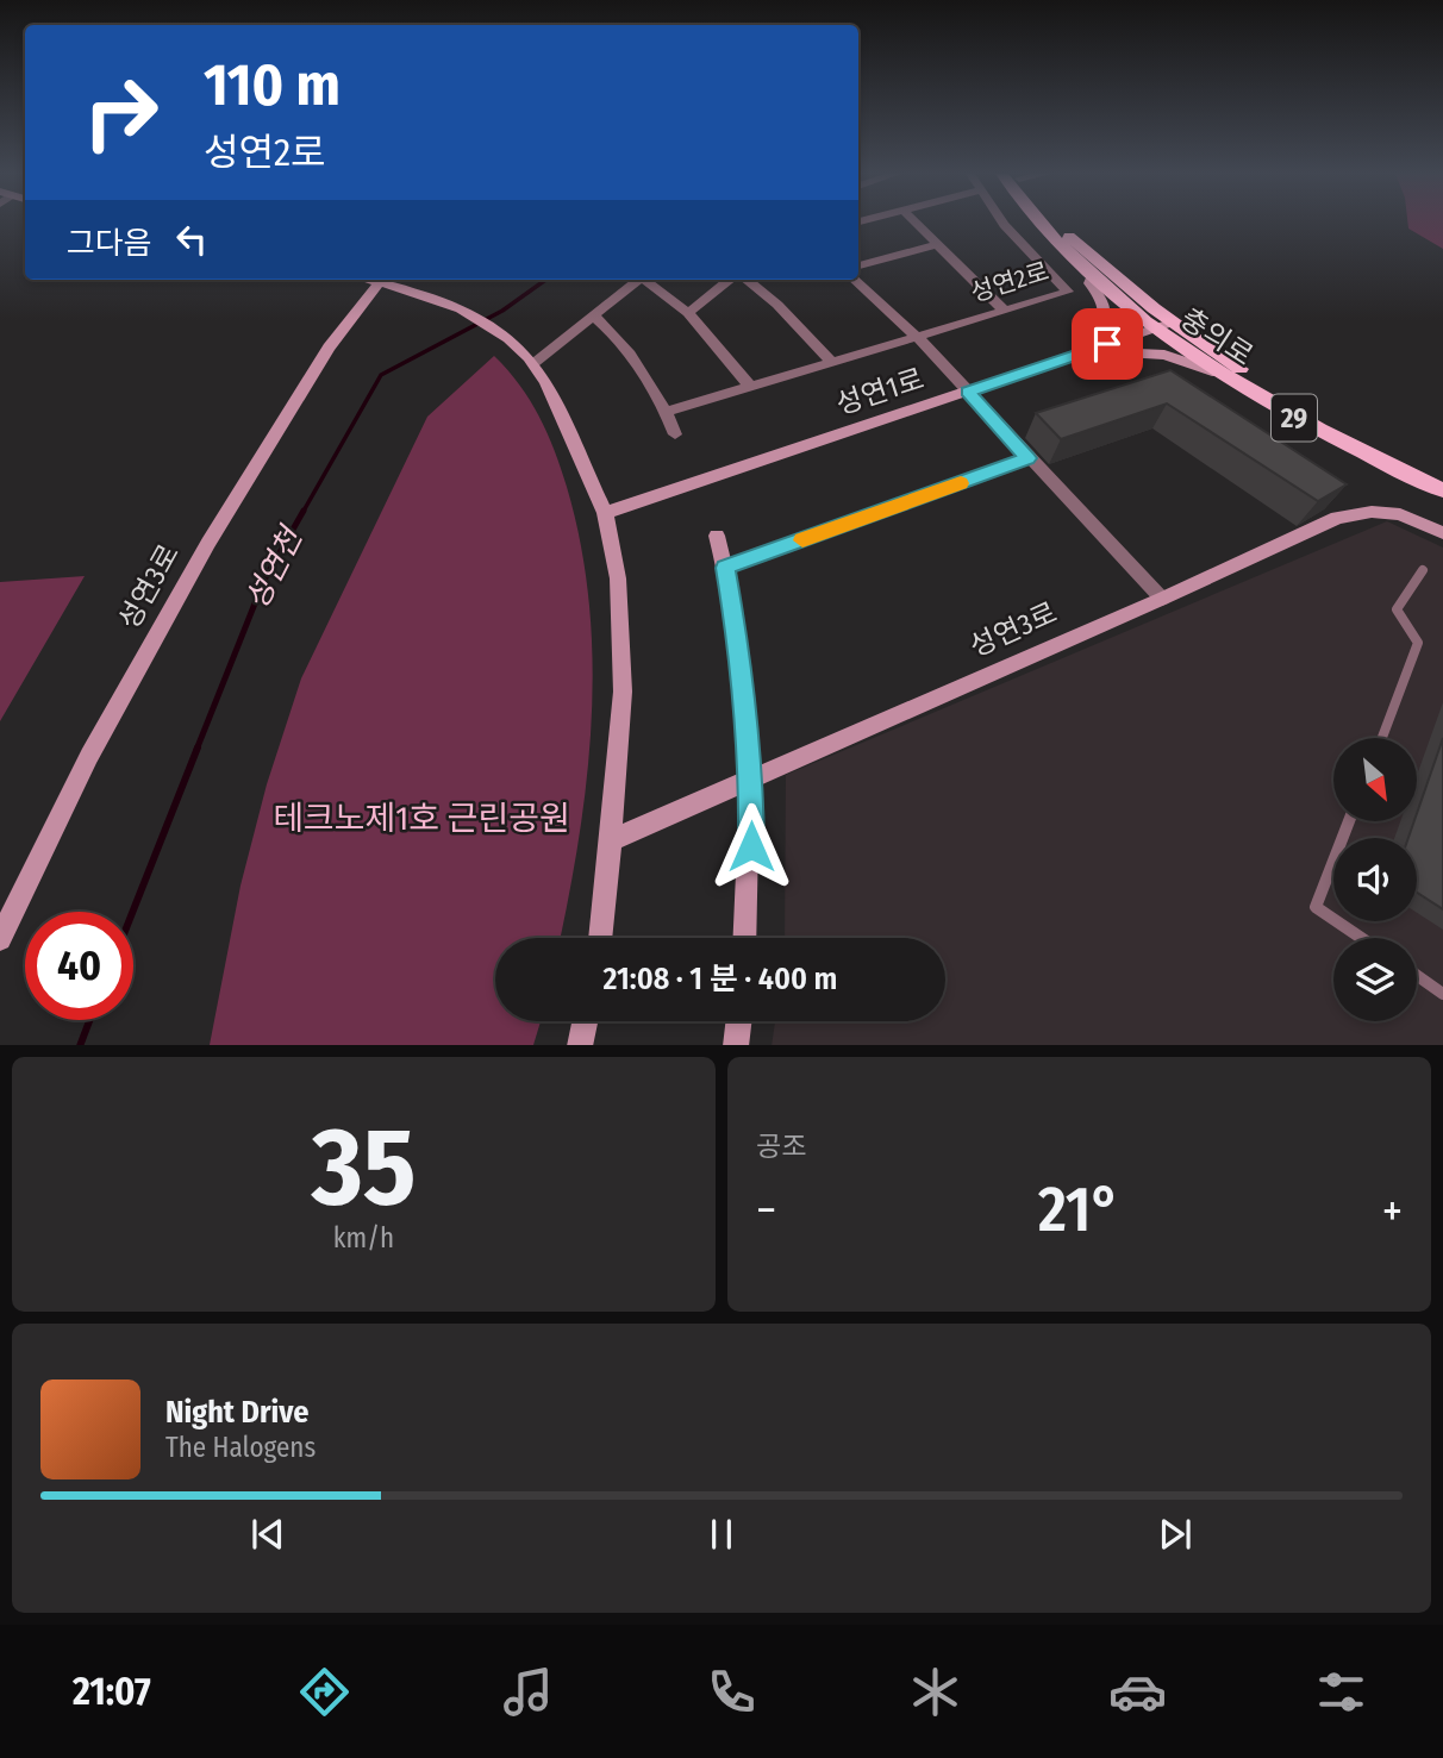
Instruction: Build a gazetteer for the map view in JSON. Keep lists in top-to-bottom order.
{
  "streets": {
    "main road": ["충의로", "29"],
    "street": ["성연2로", "성연1로", "성연3로"]
  },
  "crossings": [
    ["충의로", "성연1로"]
  ],
  "water": ["성연천"],
  "parks": ["테크노제1호 근린공원"],
  "north": "bottom right",
  "page": {
    "turn": ["110 m", "성연2로"],
    "then": "그다음",
    "limit": "40",
    "trip": "21:08 · 1 분 · 400 m",
    "tile": [
      ["35", "km/h"],
      "공조"
    ],
    "heat": ["−", "21°", "+"],
    "song": ["Night Drive", "The Halogens"],
    "tabs": "21:07"
  }
}
